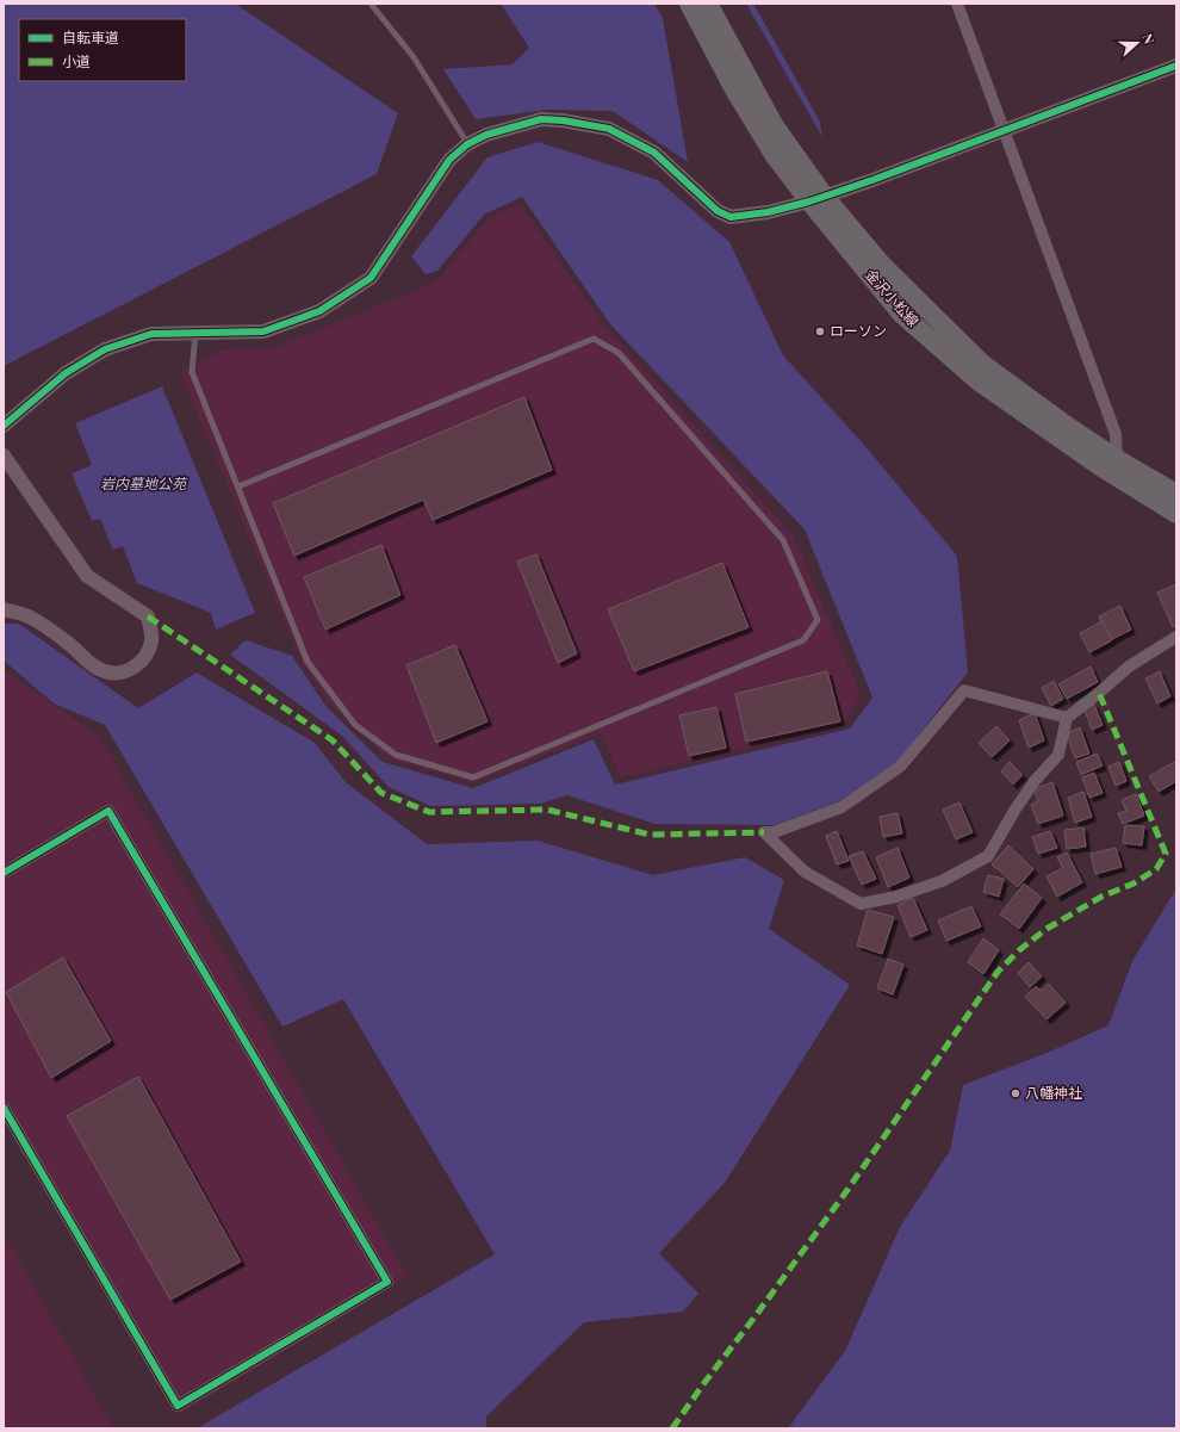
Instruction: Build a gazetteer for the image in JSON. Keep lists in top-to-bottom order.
{
  "streets": {
    "main road": ["金沢小松線"]
  },
  "parks": ["岩内墓地公苑"],
  "places": ["ローソン", "八幡神社"],
  "legend": ["自転車道", "小道"],
  "north": "right"
}
